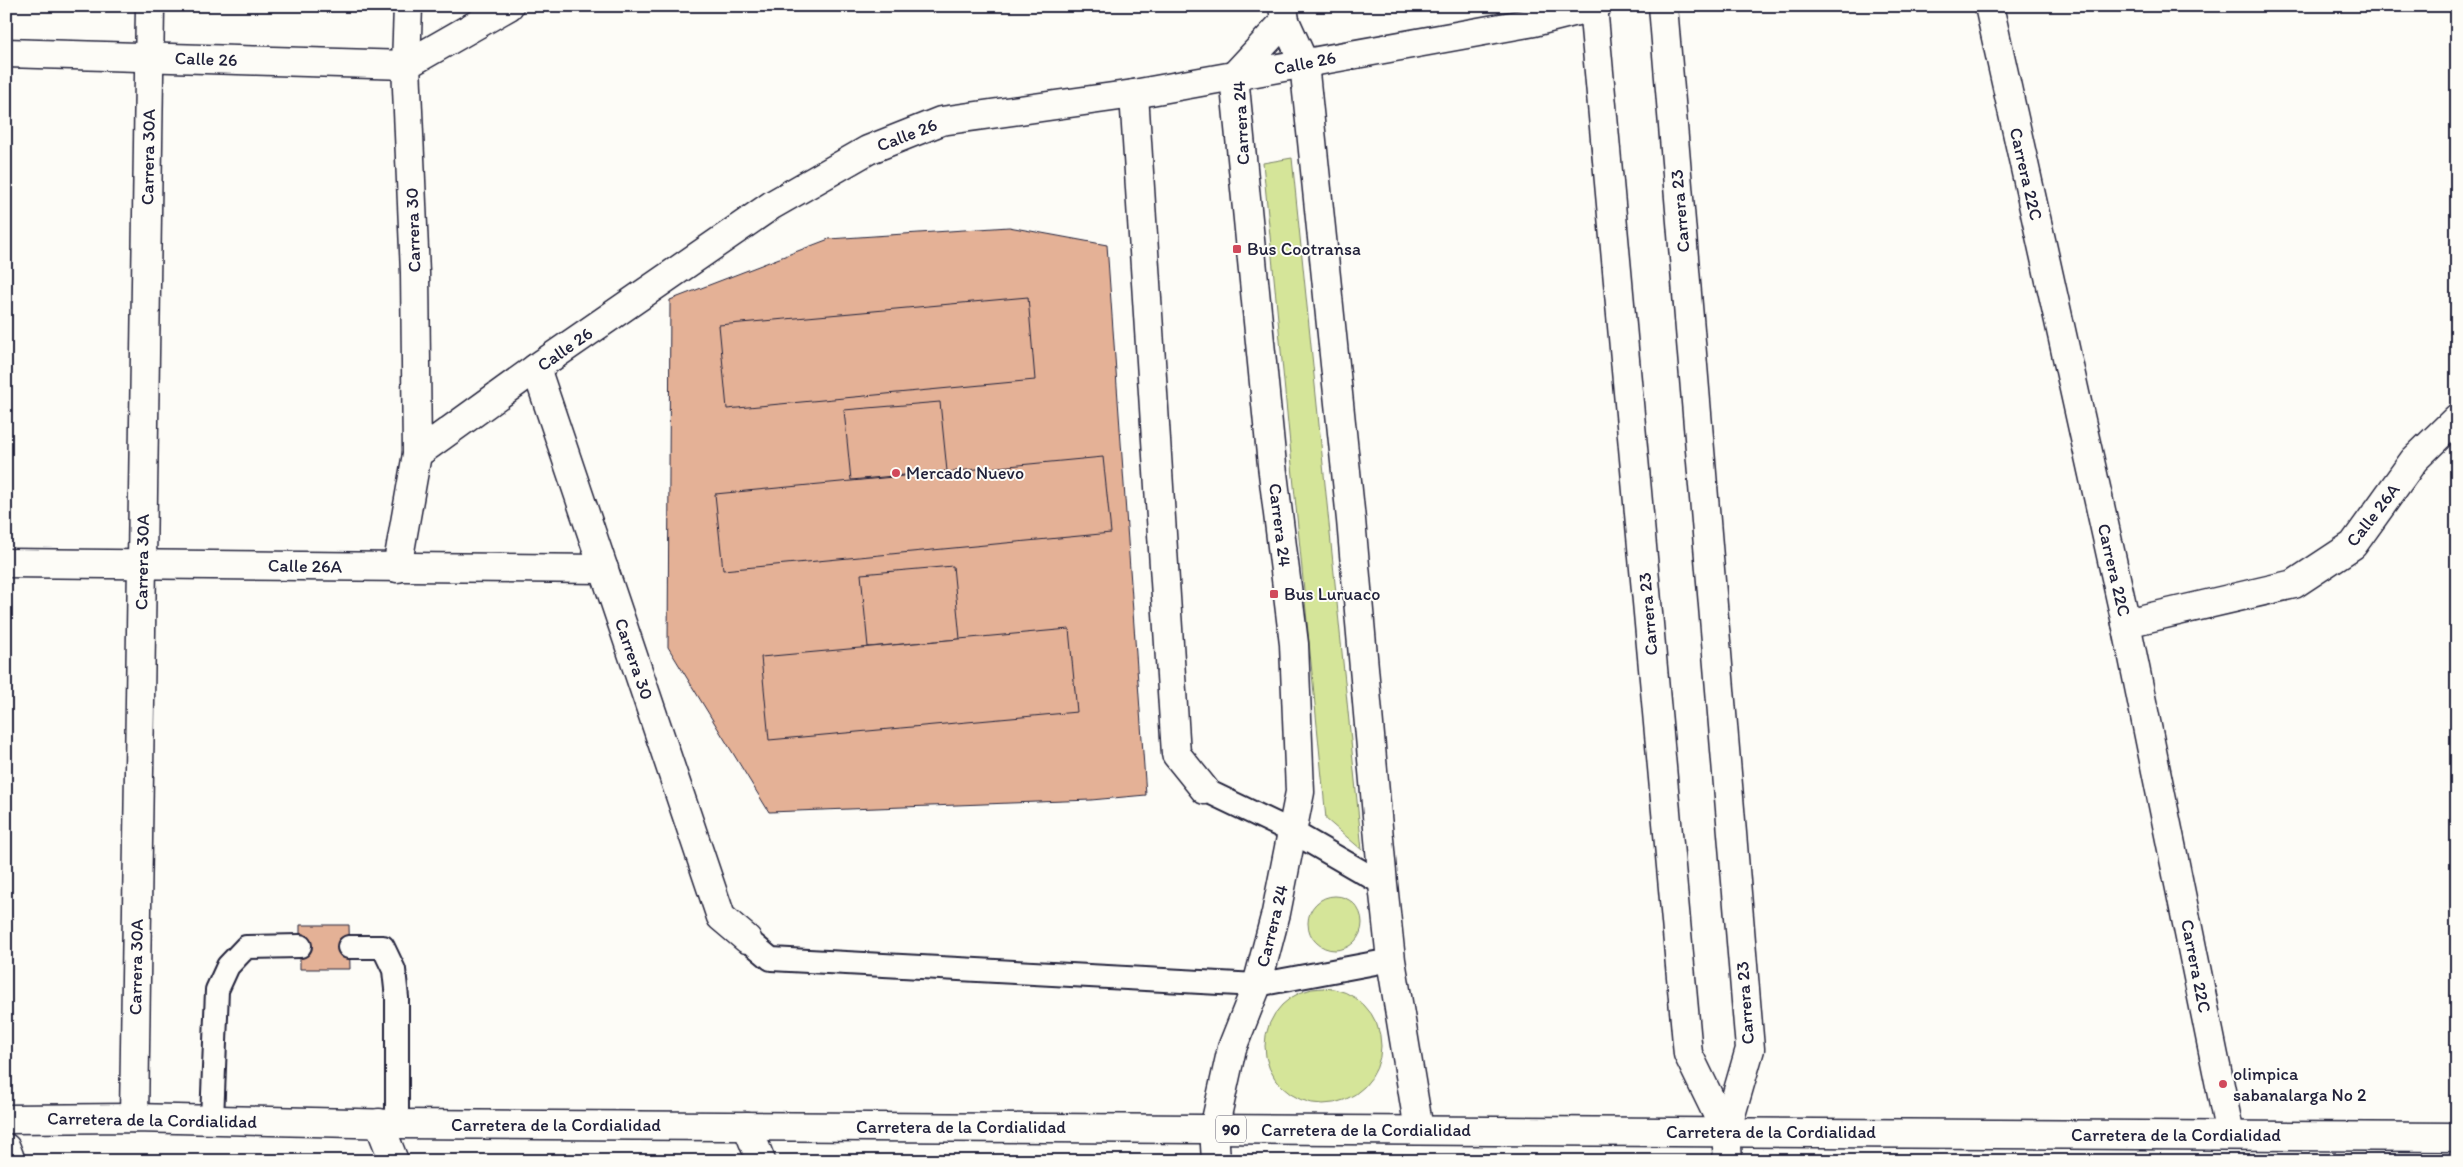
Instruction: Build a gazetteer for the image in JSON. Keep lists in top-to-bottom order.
{
  "streets": {
    "main road": [
      "Calle 26",
      "Carrera 24",
      "Carrera 30A",
      "Carrera 22C",
      "Carrera 23",
      "Carrera 30",
      "Calle 26A",
      "Carretera de la Cordialidad",
      "90"
    ]
  },
  "crossings": [
    ["Calle 26", "Carrera 24"],
    ["Calle 26", "Carrera 30A"],
    ["Calle 26", "Carrera 23"],
    ["Calle 26", "Carrera 30"],
    ["Carrera 24", "Carretera de la Cordialidad"],
    ["Carrera 30A", "Calle 26A"],
    ["Carrera 30A", "Carretera de la Cordialidad"],
    ["Carrera 22C", "Calle 26A"],
    ["Carrera 22C", "Carretera de la Cordialidad"],
    ["Carrera 23", "Carretera de la Cordialidad"],
    ["Carrera 30", "Calle 26A"]
  ],
  "places": {
    "transit": ["Bus Cootransa", "Bus Luruaco"],
    "other": ["Mercado Nuevo", "olimpica sabanalarga No 2"]
  }
}
